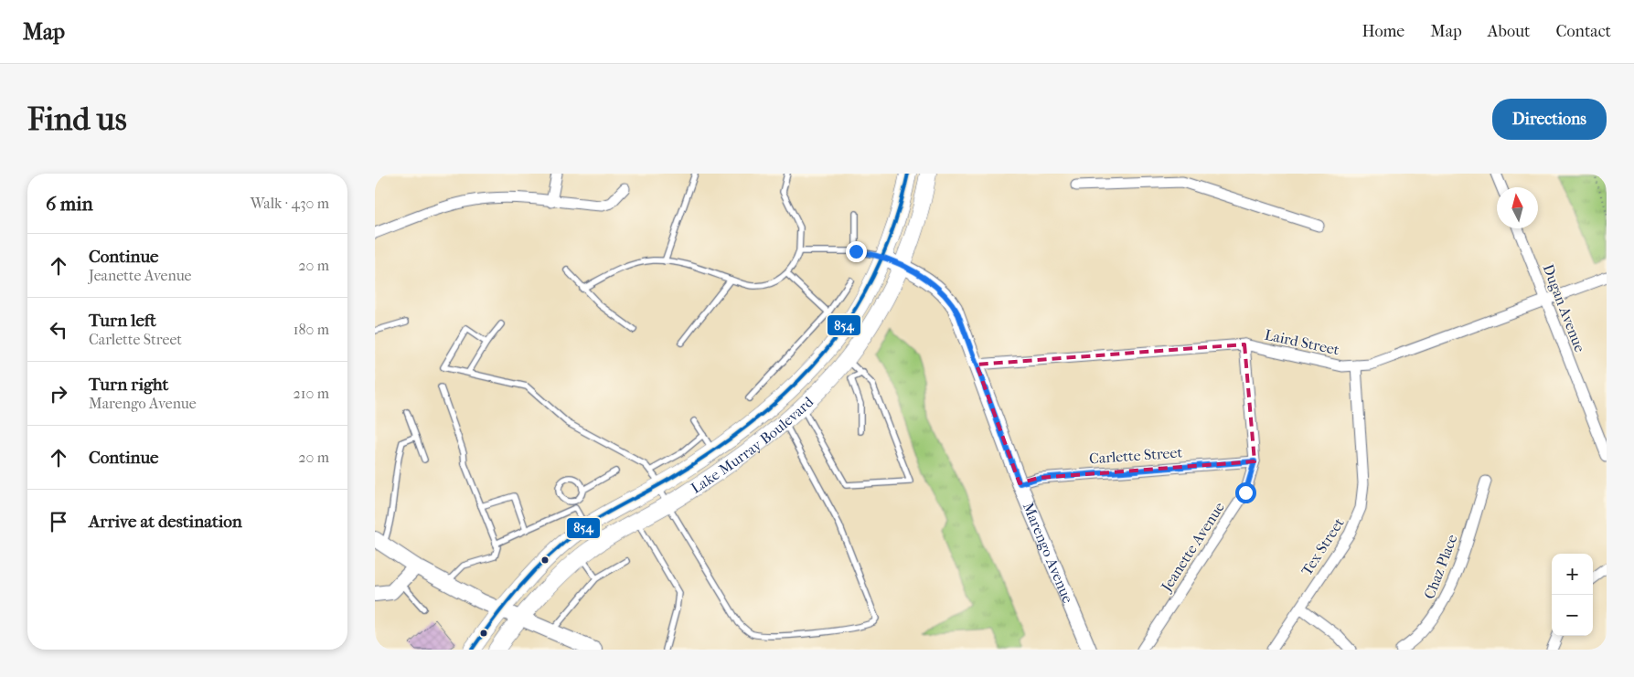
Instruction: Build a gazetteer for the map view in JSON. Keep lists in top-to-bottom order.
{
  "streets": {
    "main road": ["Lake Murray Boulevard"],
    "street": [
      "Dugan Avenue",
      "Laird Street",
      "Carlette Street",
      "Jeanette Avenue",
      "Tex Street",
      "Marengo Avenue",
      "Chaz Place"
    ]
  },
  "crossings": [
    ["Dugan Avenue", "Laird Street"],
    ["Laird Street", "Jeanette Avenue"],
    ["Laird Street", "Tex Street"],
    ["Laird Street", "Marengo Avenue"],
    ["Lake Murray Boulevard", "Marengo Avenue"],
    ["Carlette Street", "Jeanette Avenue"],
    ["Carlette Street", "Marengo Avenue"]
  ],
  "lines": ["transit line 854"],
  "north": "top",
  "page": {
    "header": "Map",
    "nav": [
      "Home",
      "Map",
      "About",
      "Contact"
    ],
    "buttons": "Directions",
    "title": "Find us",
    "heading": ["6 min", "Walk · 430 m"],
    "list": [
      ["Continue", "Jeanette Avenue", "20 m"],
      ["Turn left", "Carlette Street", "180 m"],
      ["Turn right", "Marengo Avenue", "210 m"],
      ["Continue", "20 m"],
      "Arrive at destination"
    ],
    "map_buttons": ["+", "−"]
  }
}
